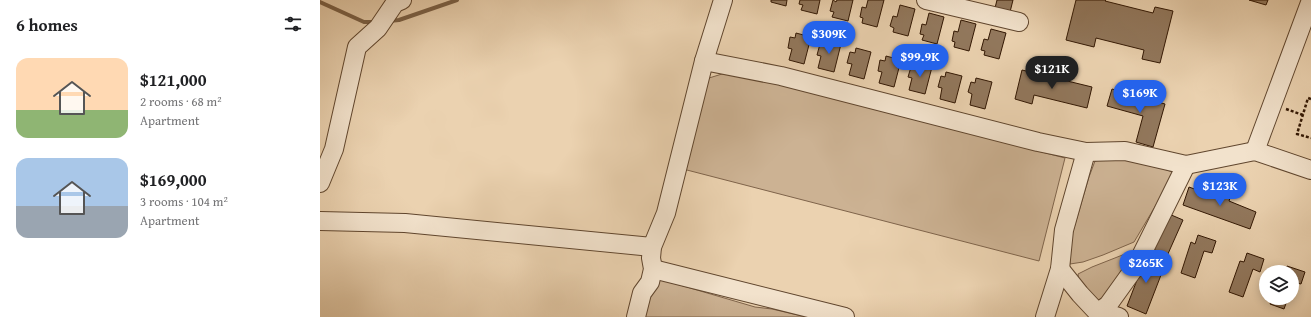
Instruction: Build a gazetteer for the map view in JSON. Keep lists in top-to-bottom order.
{
  "page": {
    "heading": "6 homes",
    "price": [
      "$309K",
      "$99.9K",
      "$121K",
      "$169K",
      "$123K",
      "$265K"
    ],
    "list": [
      {
        "name": "$121,000",
        "note": "2 rooms · 68 m² · Apartment"
      },
      {
        "name": "$169,000",
        "note": "3 rooms · 104 m² · Apartment"
      }
    ]
  }
}
